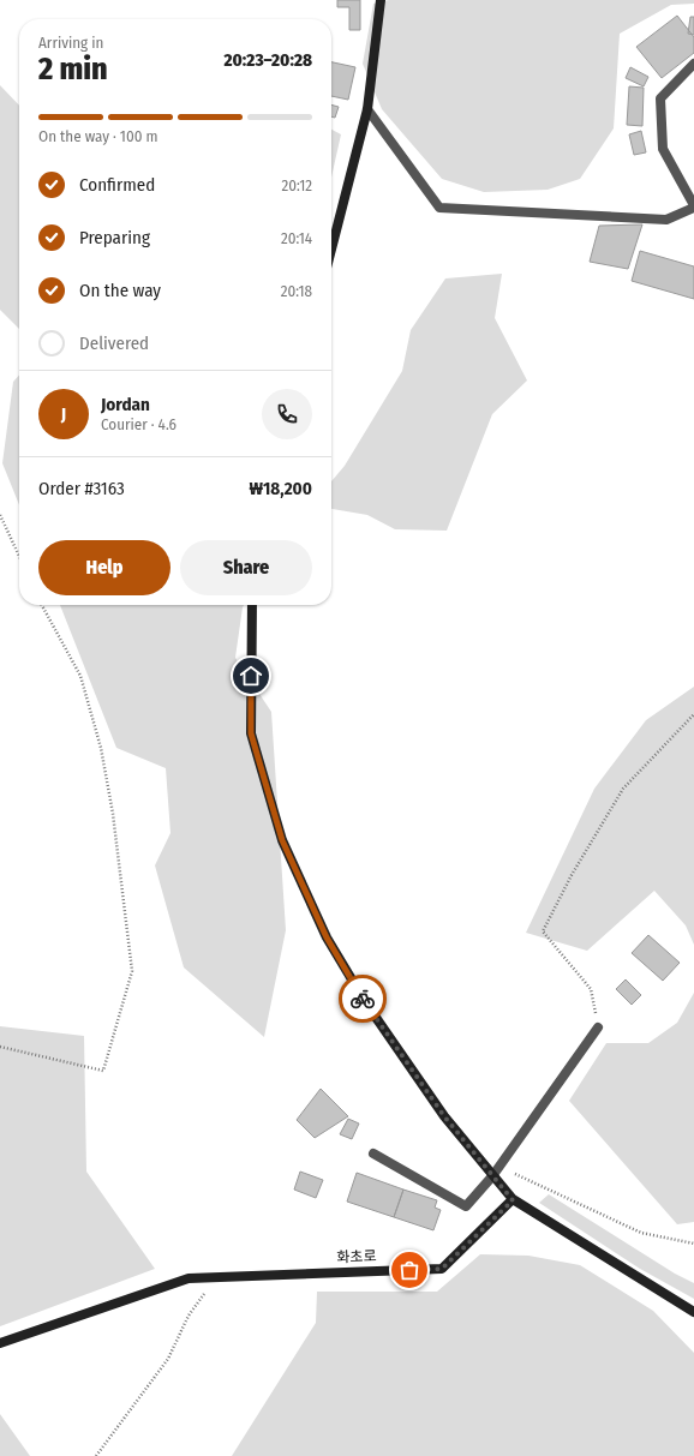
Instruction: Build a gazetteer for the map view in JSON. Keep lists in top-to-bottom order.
{
  "streets": {
    "street": ["화초로"]
  },
  "page": {
    "heading": ["2 min", "Arriving in", "20:23–20:28"],
    "panel": [
      "Jordan",
      "Courier · 4.6",
      "Order #3163",
      "₩18,200"
    ],
    "bar": "On the way · 100 m",
    "list": [
      ["Confirmed", "20:12"],
      ["Preparing", "20:14"],
      ["On the way", "20:18"],
      "Delivered"
    ],
    "round": "J",
    "buttons": ["Help", "Share"]
  }
}
